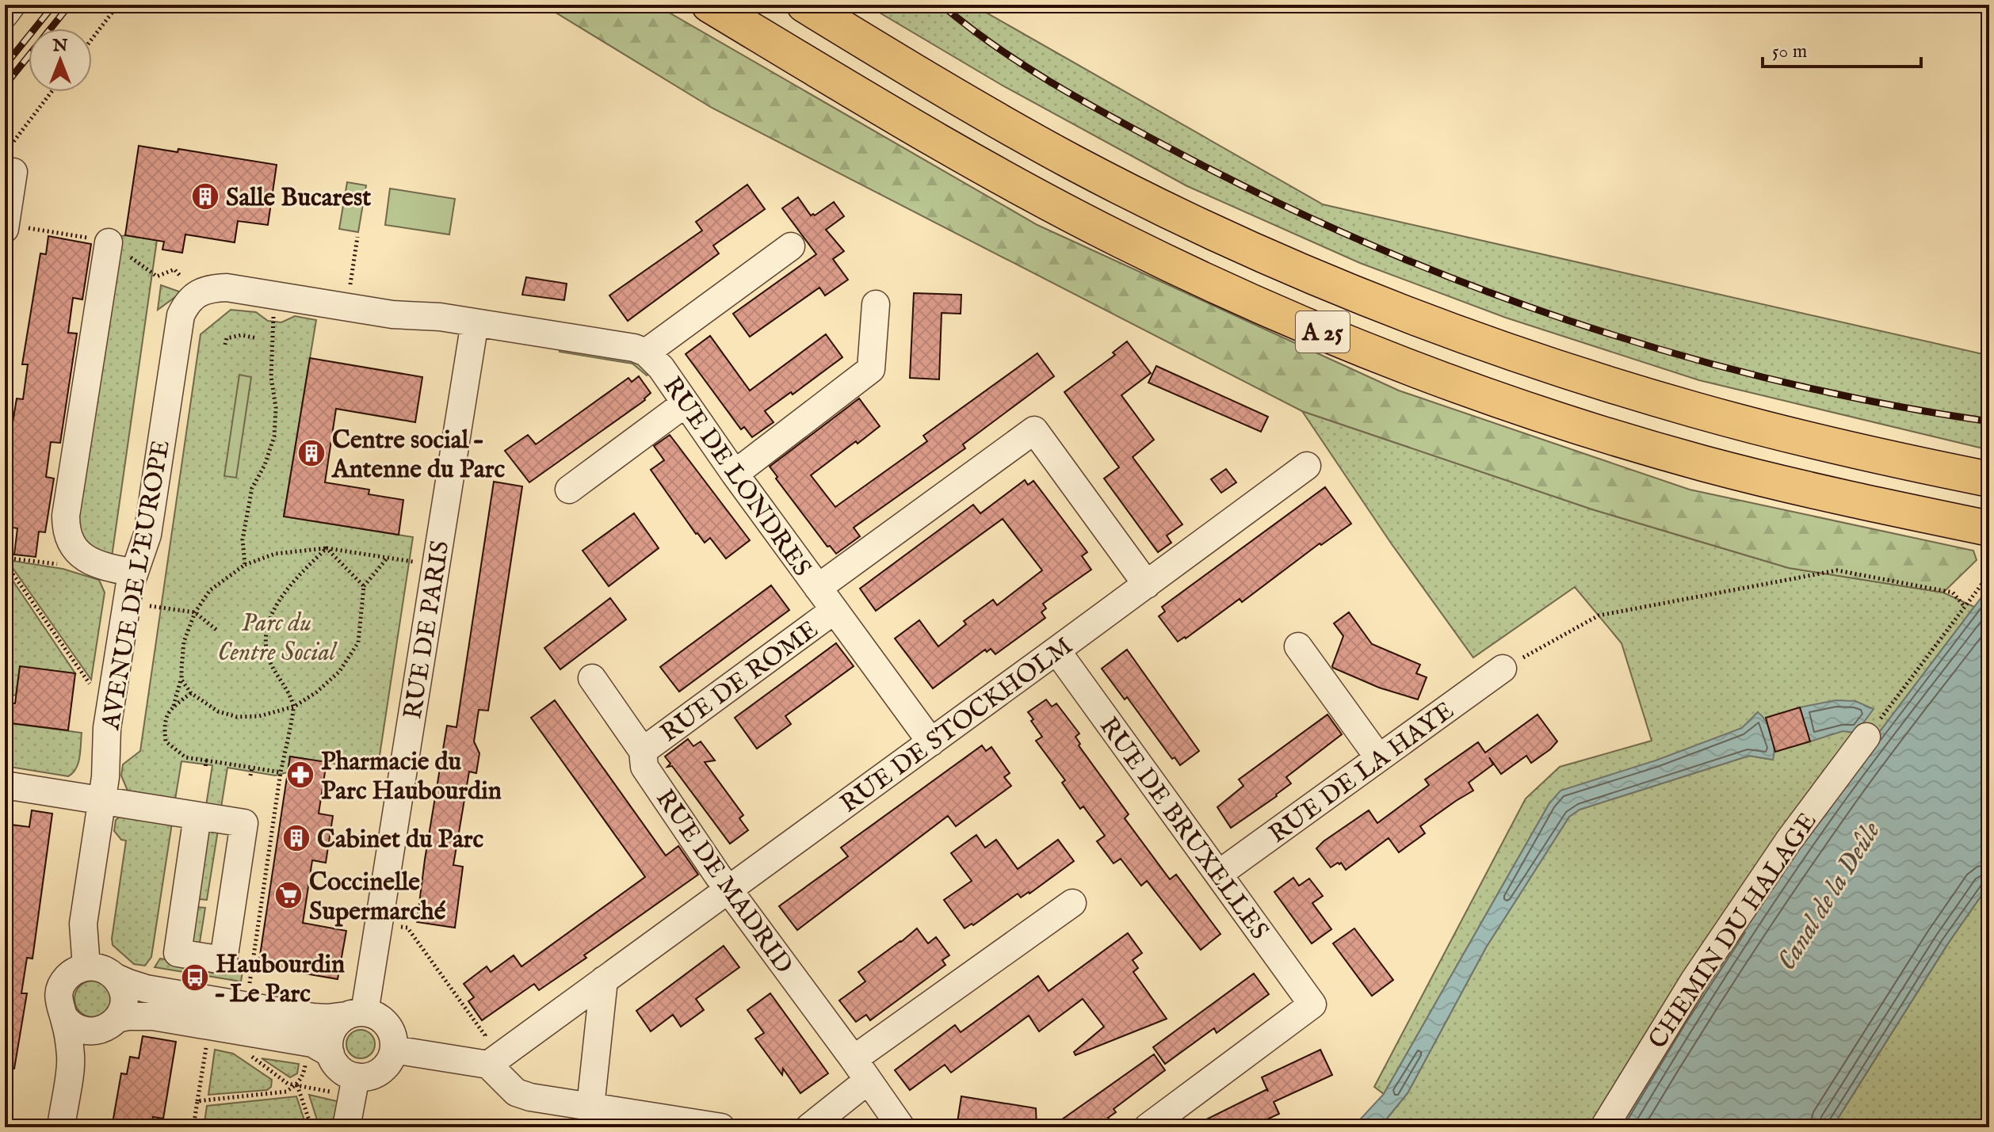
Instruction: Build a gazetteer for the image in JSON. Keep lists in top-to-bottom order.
{
  "streets": {
    "highway": ["A 25"],
    "street": [
      "RUE DE LONDRES",
      "AVENUE DE L'EUROPE",
      "RUE DE PARIS",
      "RUE DE ROME",
      "RUE DE STOCKHOLM",
      "RUE DE LA HAYE",
      "RUE DE BRUXELLES",
      "RUE DE MADRID",
      "CHEMIN DU HALAGE"
    ]
  },
  "crossings": [
    ["RUE DE LONDRES", "AVENUE DE L'EUROPE"],
    ["RUE DE LONDRES", "RUE DE PARIS"],
    ["RUE DE LONDRES", "RUE DE ROME"],
    ["RUE DE LONDRES", "RUE DE STOCKHOLM"],
    ["RUE DE ROME", "RUE DE MADRID"],
    ["RUE DE STOCKHOLM", "RUE DE BRUXELLES"],
    ["RUE DE STOCKHOLM", "RUE DE MADRID"],
    ["RUE DE LA HAYE", "RUE DE BRUXELLES"]
  ],
  "water": ["Canal de la Deûle"],
  "parks": ["Parc du Centre Social"],
  "places": {
    "building": ["Salle Bucarest", "Centre social – Antenne du Parc", "Cabinet du Parc"],
    "pharmacy": ["Pharmacie du Parc Haubourdin"],
    "supermarket": ["Coccinelle Supermarché"],
    "bus stop": ["Haubourdin – Le Parc"]
  },
  "scale_bar": "50 m",
  "north": "top"
}
